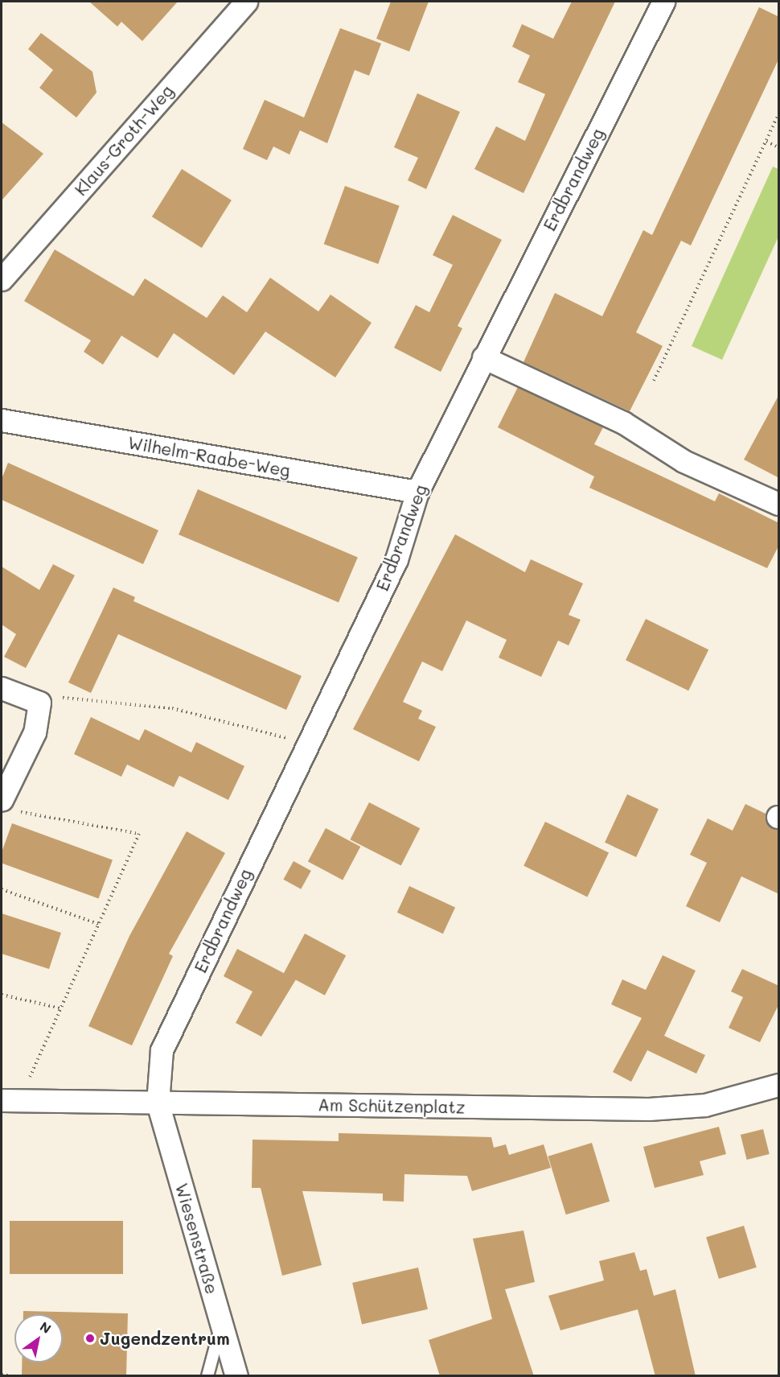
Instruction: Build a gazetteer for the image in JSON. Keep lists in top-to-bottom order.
{
  "streets": {
    "street": [
      "Klaus-Groth-Weg",
      "Erdbrandweg",
      "Wilhelm-Raabe-Weg",
      "Am Schützenplatz",
      "Wiesenstraße"
    ]
  },
  "crossings": [
    ["Erdbrandweg", "Wilhelm-Raabe-Weg"],
    ["Erdbrandweg", "Am Schützenplatz"],
    ["Erdbrandweg", "Wiesenstraße"],
    ["Am Schützenplatz", "Wiesenstraße"]
  ],
  "places": ["Jugendzentrum"],
  "north": "top right"
}
